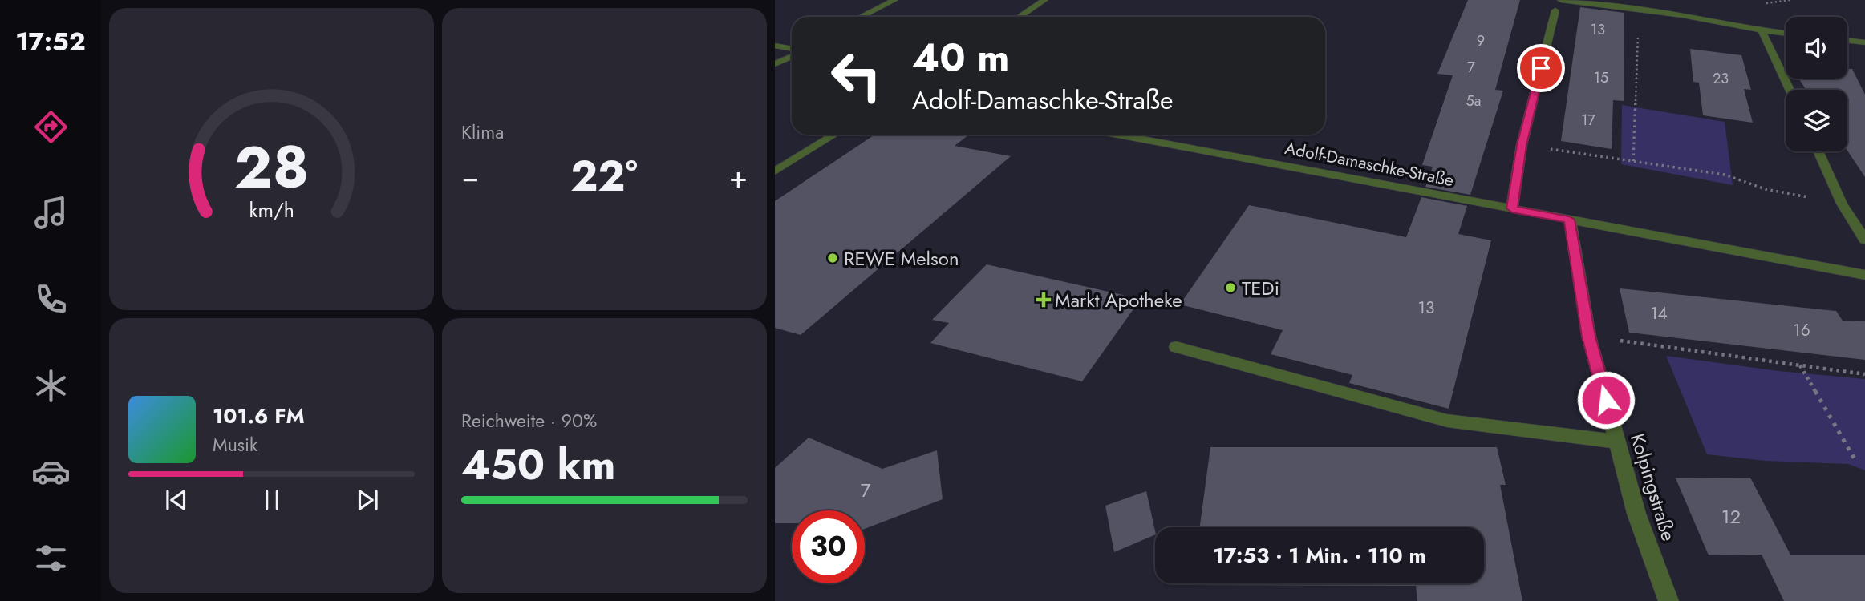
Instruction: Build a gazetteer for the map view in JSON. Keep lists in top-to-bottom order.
{
  "streets": {
    "street": ["Adolf-Damaschke-Straße", "Kolpingstraße"]
  },
  "crossings": [
    ["Adolf-Damaschke-Straße", "Kolpingstraße"]
  ],
  "places": {
    "other": ["REWE Melson", "TEDi"],
    "health": ["Markt Apotheke"]
  },
  "house_numbers": [
    "13",
    "9",
    "7",
    "15",
    "23",
    "5a",
    "17",
    "13",
    "14",
    "16",
    "7",
    "12"
  ],
  "page": {
    "tabs": "17:52",
    "tile": [
      "Klima",
      ["Reichweite · 90%", "450 km"]
    ],
    "turn": ["40 m", "Adolf-Damaschke-Straße"],
    "heat": ["−", "22°", "+"],
    "song": ["101.6 FM", "Musik"],
    "limit": "30",
    "trip": "17:53 · 1 Min. · 110 m",
    "gauge": ["28", "km/h"]
  }
}
